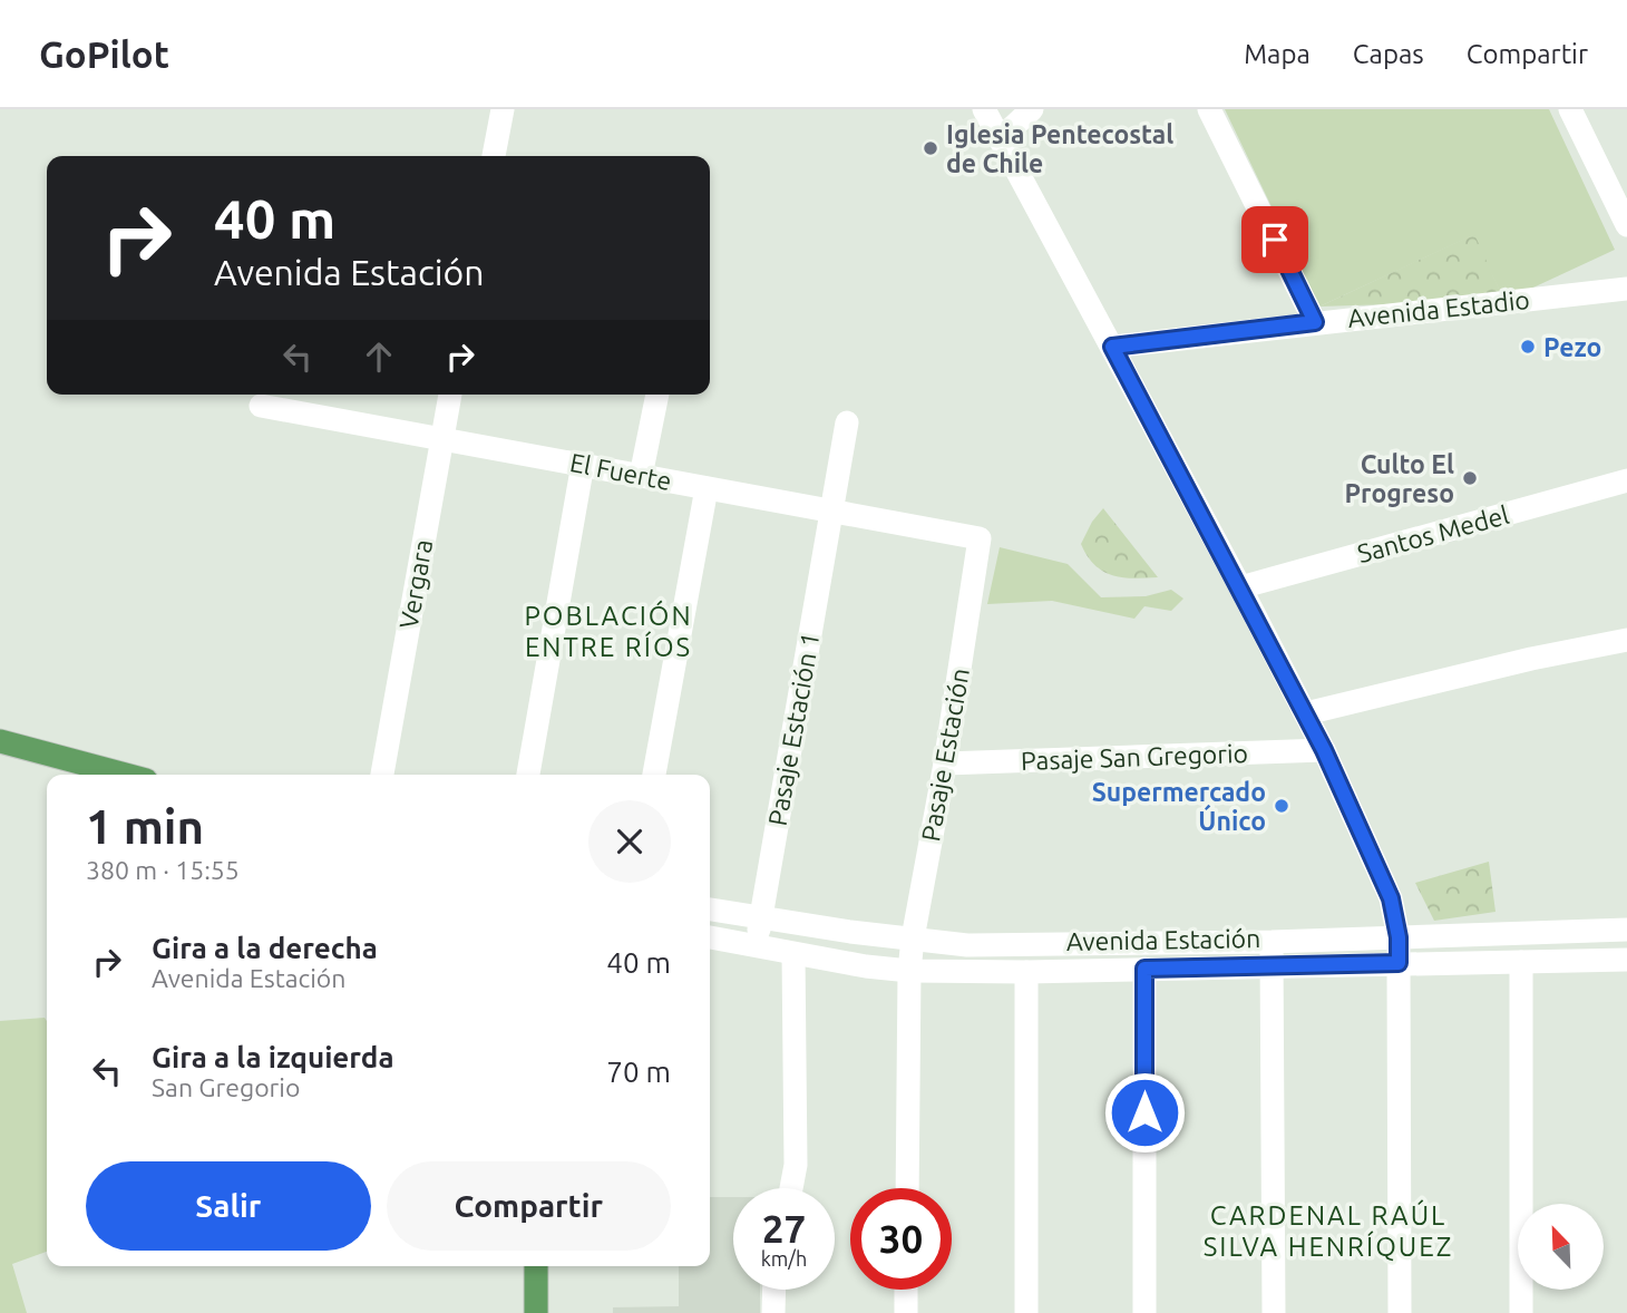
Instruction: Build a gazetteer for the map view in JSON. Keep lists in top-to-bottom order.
{
  "streets": {
    "street": [
      "Avenida Estadio",
      "El Fuerte",
      "Santos Medel",
      "Vergara",
      "Pasaje Estación 1",
      "Pasaje Estación",
      "Pasaje San Gregorio",
      "Avenida Estación"
    ]
  },
  "crossings": [
    ["El Fuerte", "Vergara"],
    ["El Fuerte", "Pasaje Estación 1"],
    ["El Fuerte", "Pasaje Estación"],
    ["Pasaje Estación 1", "Avenida Estación"],
    ["Pasaje Estación", "Pasaje San Gregorio"],
    ["Pasaje Estación", "Avenida Estación"]
  ],
  "districts": ["POBLACIÓN ENTRE RÍOS", "CARDENAL RAÚL SILVA HENRÍQUEZ"],
  "places": [
    "Iglesia Pentecostal de Chile",
    "Pezo",
    "Culto El Progreso",
    "Supermercado Único"
  ],
  "north": "top left",
  "page": {
    "header": "GoPilot",
    "nav": ["Mapa", "Capas", "Compartir"],
    "turn": ["40 m", "Avenida Estación"],
    "heading": ["1 min", "380 m · 15:55"],
    "list": [
      {
        "name": "Gira a la derecha",
        "note": "Avenida Estación",
        "value": "40 m"
      },
      {
        "name": "Gira a la izquierda",
        "note": "San Gregorio",
        "value": "70 m"
      }
    ],
    "buttons": ["Salir", "Compartir"],
    "speed": "27 km/h",
    "limit": "30"
  }
}
